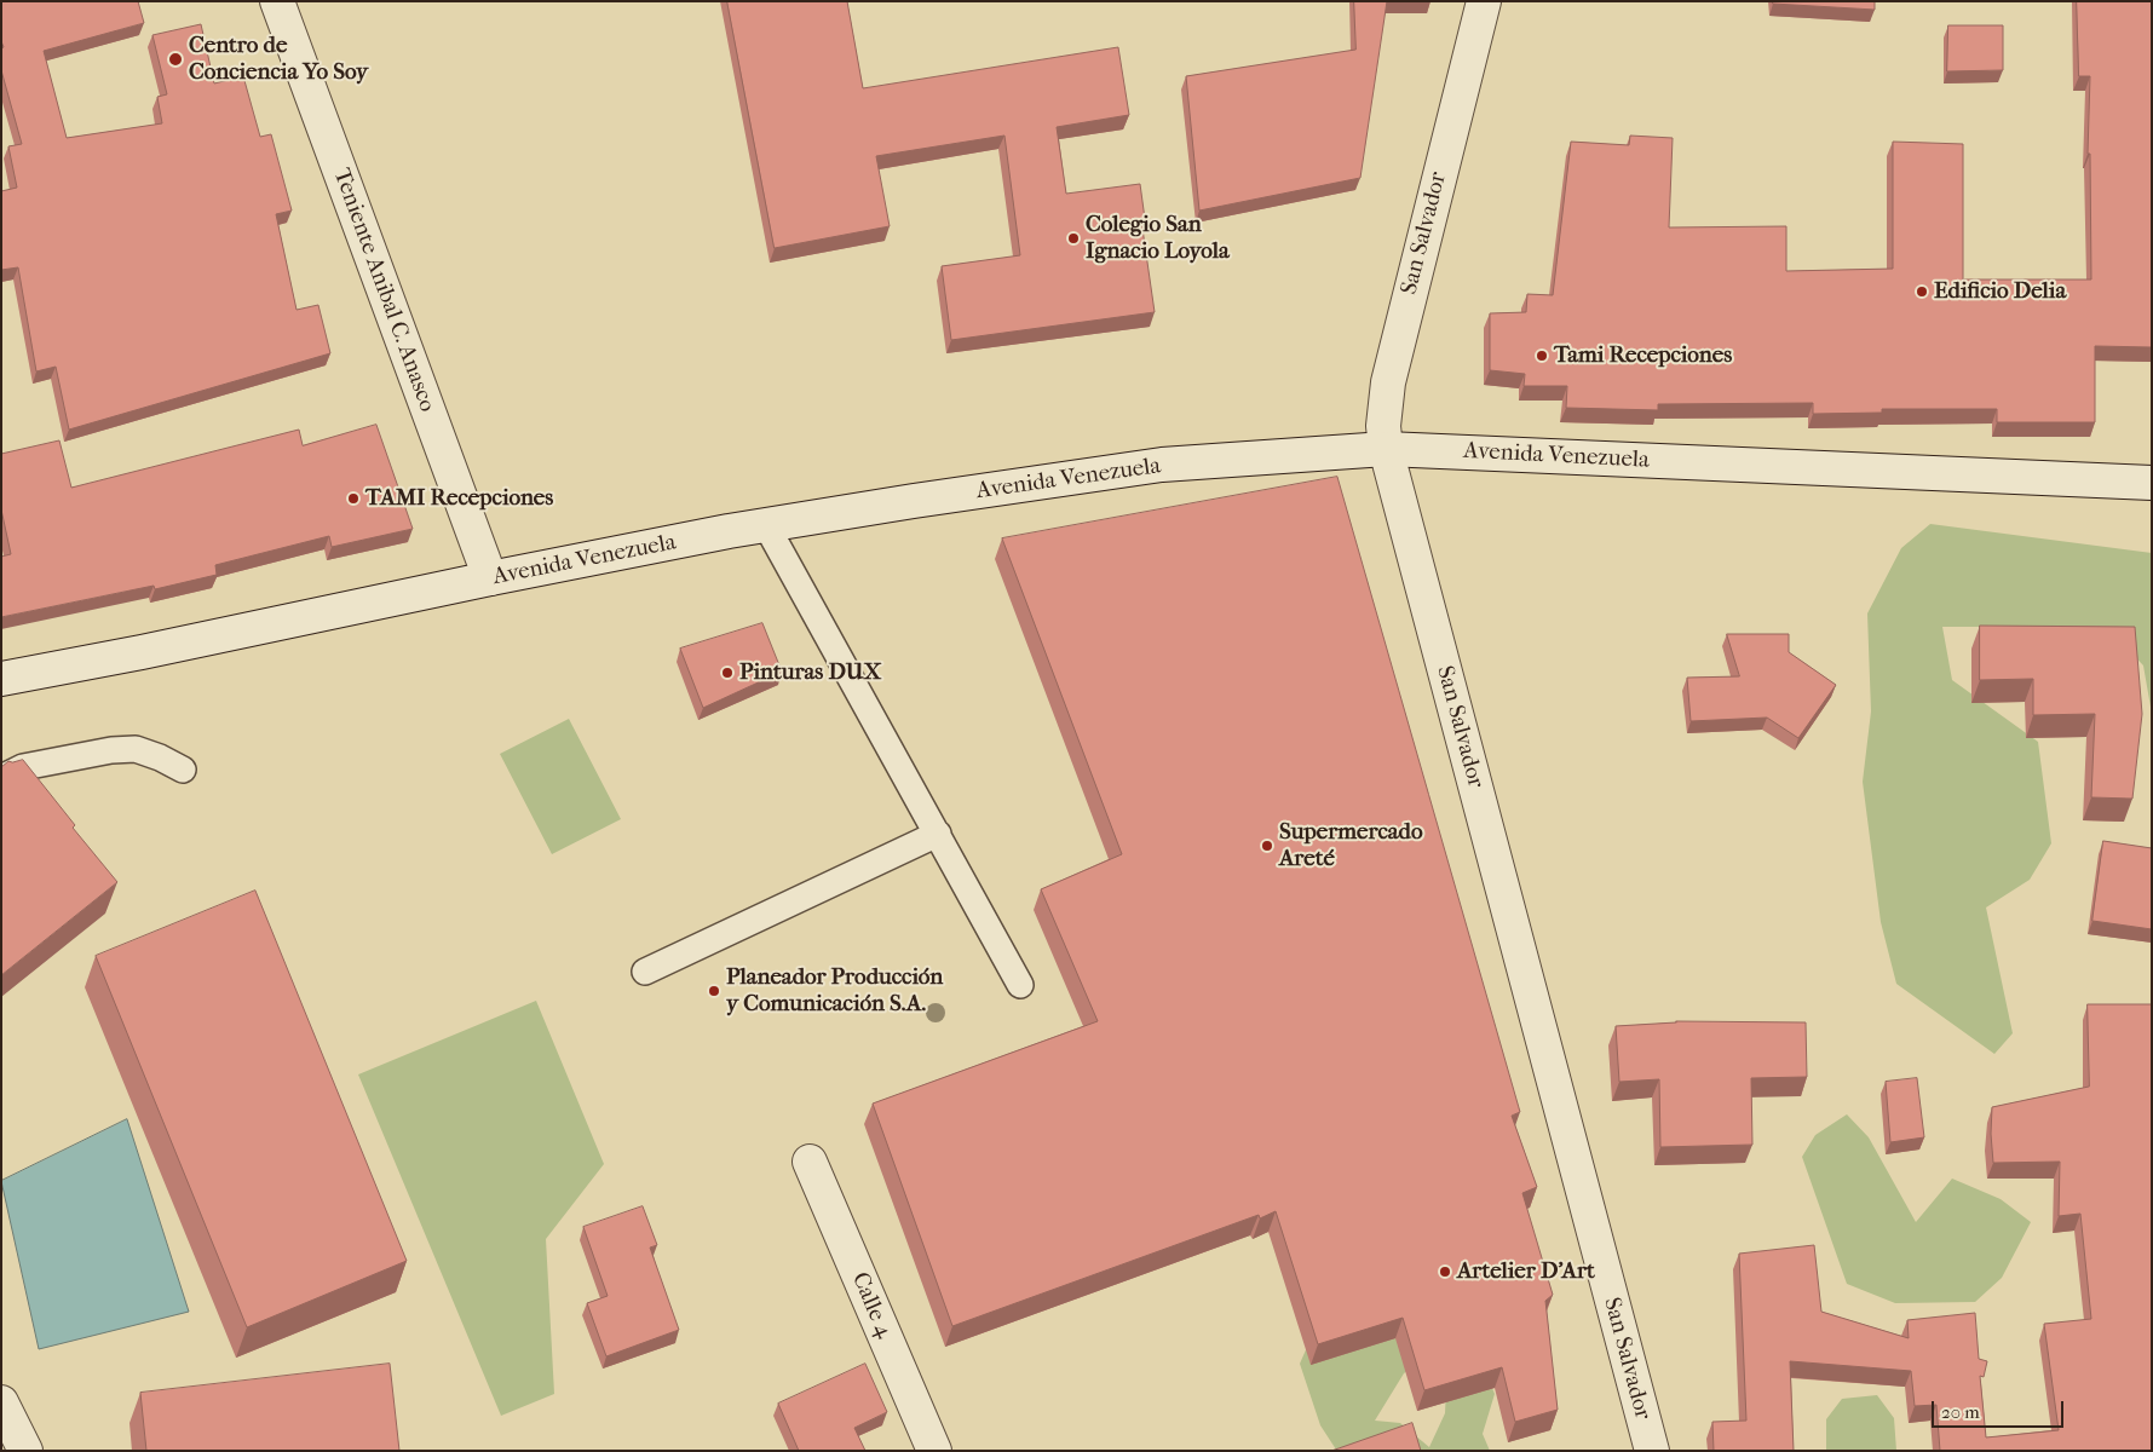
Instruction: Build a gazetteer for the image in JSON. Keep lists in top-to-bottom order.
{
  "streets": {
    "street": [
      "San Salvador",
      "Teniente Anibal C. Anasco",
      "Avenida Venezuela",
      "Calle 4"
    ]
  },
  "crossings": [
    ["San Salvador", "Avenida Venezuela"],
    ["Teniente Anibal C. Anasco", "Avenida Venezuela"]
  ],
  "places": [
    "Centro de Conciencia Yo Soy",
    "Colegio San Ignacio Loyola",
    "Edificio Delia",
    "Tami Recepciones",
    "TAMI Recepciones",
    "Pinturas DUX",
    "Supermercado Areté",
    "Planeador Producción y Comunicación S.A.",
    "Artelier D'Art"
  ],
  "scale_bar": "20 m"
}
